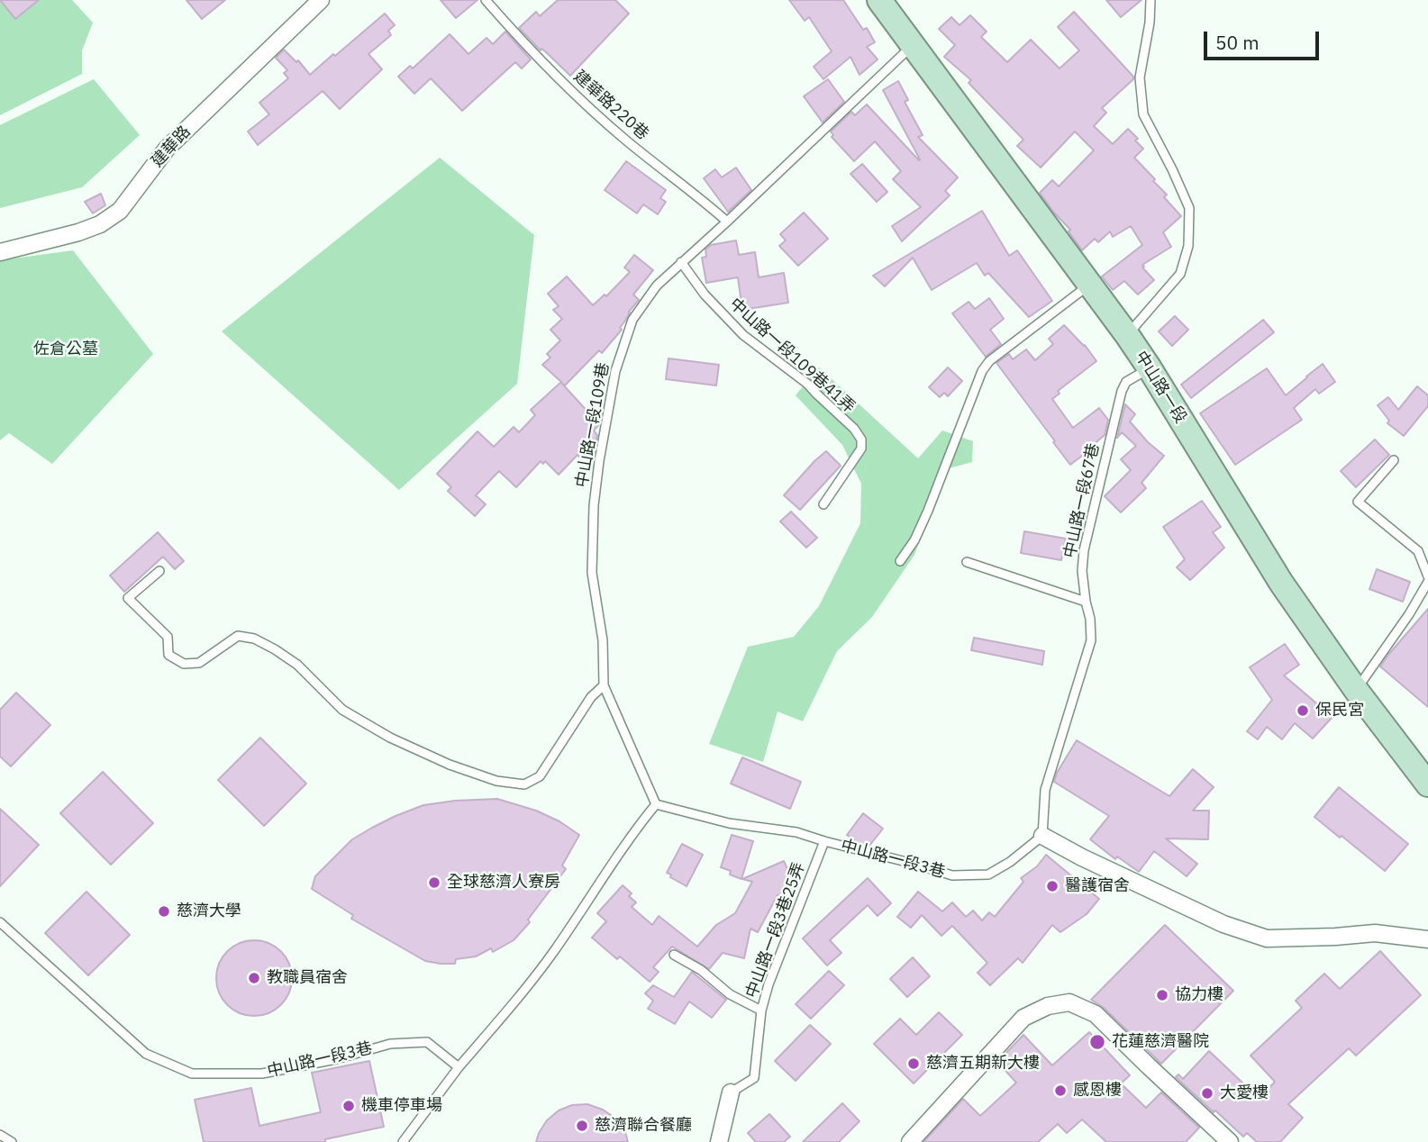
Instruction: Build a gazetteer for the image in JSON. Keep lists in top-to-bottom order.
{
  "streets": {
    "street": ["建華路", "中山路一段"],
    "lane": [
      "建華路220巷",
      "中山路一段109巷41弄",
      "中山路一段109巷",
      "中山路一段67巷",
      "中山路一段3巷",
      "中山路一段3巷25弄"
    ]
  },
  "crossings": [
    ["建華路220巷", "中山路一段109巷"],
    ["中山路一段109巷41弄", "中山路一段109巷"],
    ["中山路一段", "中山路一段109巷"],
    ["中山路一段", "中山路一段67巷"],
    ["中山路一段109巷", "中山路一段3巷"],
    ["中山路一段67巷", "中山路一段3巷"],
    ["中山路一段3巷", "中山路一段3巷25弄"]
  ],
  "parks": ["佐倉公墓"],
  "places": [
    "保民宮",
    "全球慈濟人寮房",
    "醫護宿舍",
    "慈濟大學",
    "教職員宿舍",
    "協力樓",
    "花蓮慈濟醫院",
    "慈濟五期新大樓",
    "感恩樓",
    "大愛樓",
    "機車停車場",
    "慈濟聯合餐廳"
  ],
  "scale_bar": "50 m"
}
